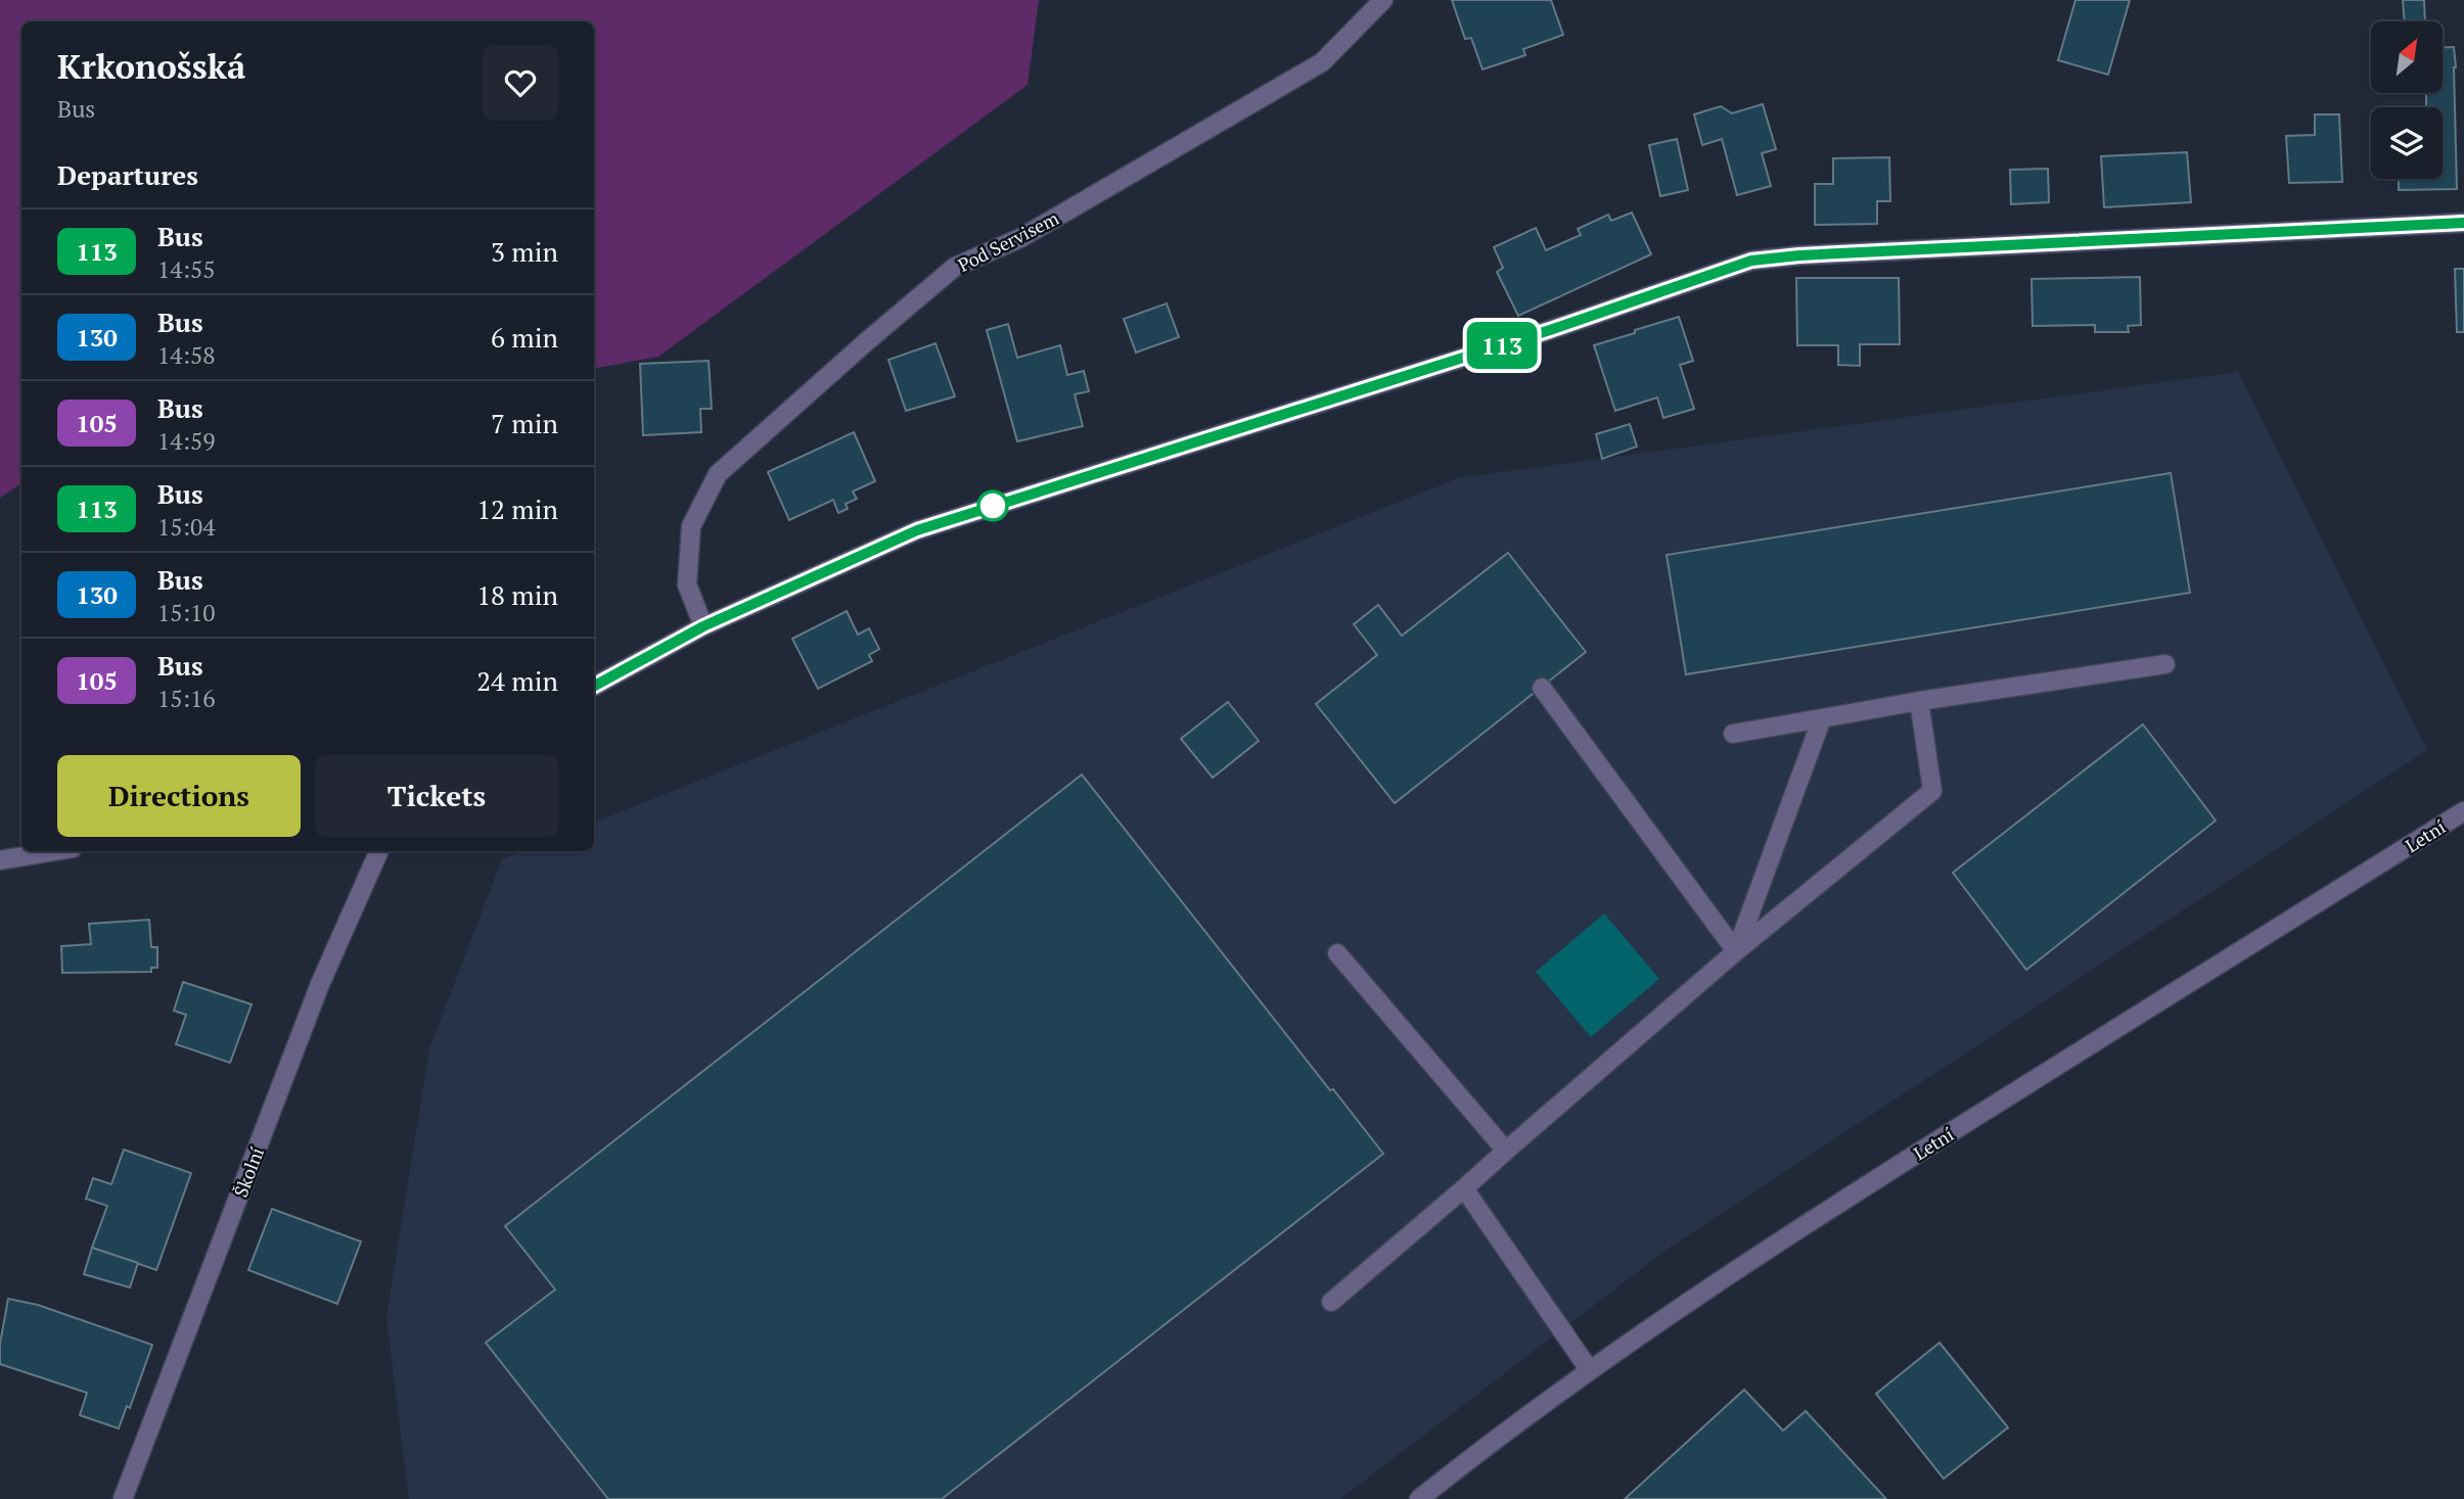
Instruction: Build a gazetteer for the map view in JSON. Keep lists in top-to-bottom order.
{
  "streets": {
    "street": ["Pod Servisem", "Letní", "Školní"]
  },
  "lines": ["bus line 113"],
  "north": "top right",
  "page": {
    "on_map": "113",
    "heading": [
      ["Krkonošská", "Bus"],
      "Departures"
    ],
    "list": [
      {
        "mark": "113",
        "name": "Bus",
        "note": "14:55",
        "value": "3 min"
      },
      {
        "mark": "130",
        "name": "Bus",
        "note": "14:58",
        "value": "6 min"
      },
      {
        "mark": "105",
        "name": "Bus",
        "note": "14:59",
        "value": "7 min"
      },
      {
        "mark": "113",
        "name": "Bus",
        "note": "15:04",
        "value": "12 min"
      },
      {
        "mark": "130",
        "name": "Bus",
        "note": "15:10",
        "value": "18 min"
      },
      {
        "mark": "105",
        "name": "Bus",
        "note": "15:16",
        "value": "24 min"
      }
    ],
    "buttons": ["Directions", "Tickets"]
  }
}
